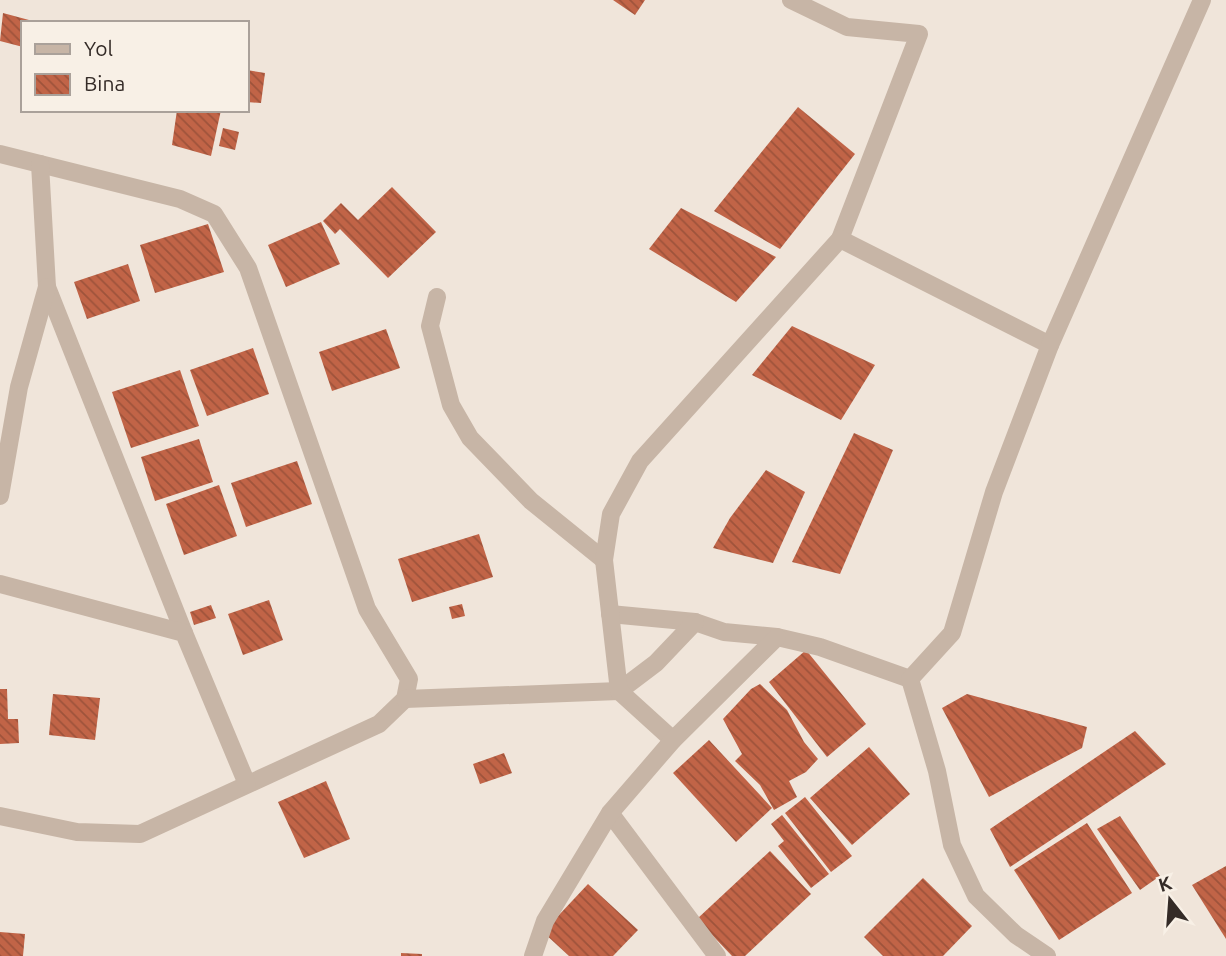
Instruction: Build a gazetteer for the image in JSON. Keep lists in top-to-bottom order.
{
  "legend": ["Yol", "Bina"],
  "north": "top"
}
